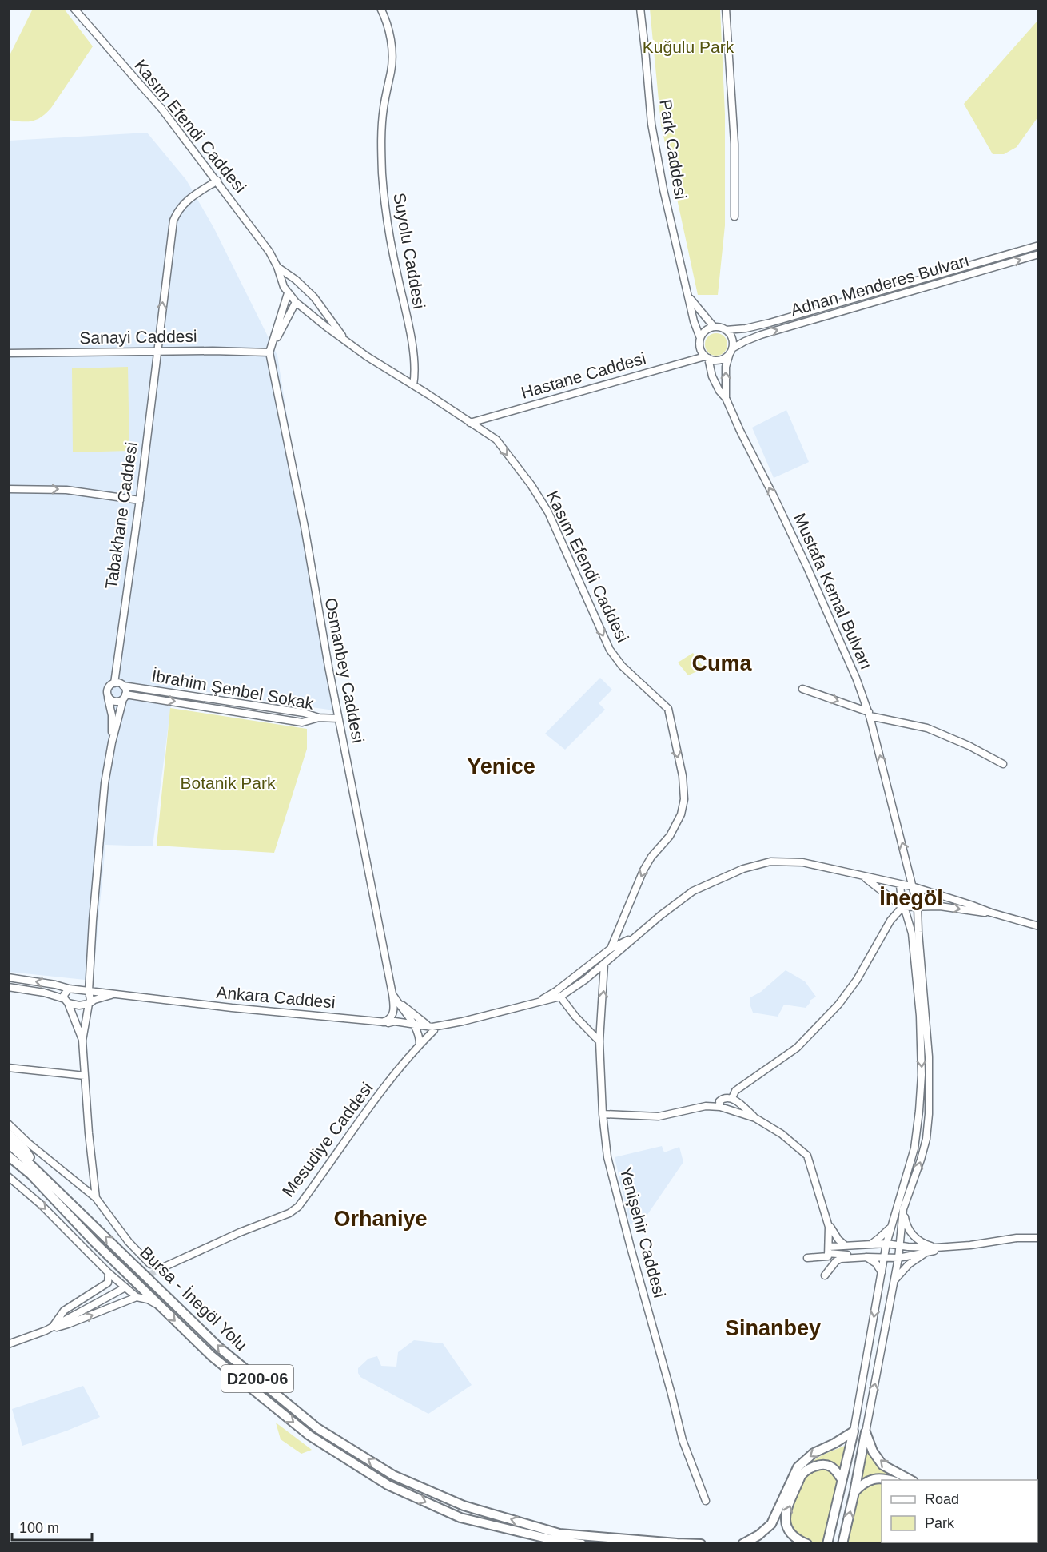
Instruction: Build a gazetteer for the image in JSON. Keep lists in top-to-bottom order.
{
  "streets": {
    "highway": ["Bursa - İnegöl Yolu", "D200-06"],
    "street": [
      "Kasım Efendi Caddesi",
      "Park Caddesi",
      "Suyolu Caddesi",
      "Adnan Menderes Bulvarı",
      "Sanayi Caddesi",
      "Hastane Caddesi",
      "Tabakhane Caddesi",
      "Mustafa Kemal Bulvarı",
      "Osmanbey Caddesi",
      "İbrahim Şenbel Sokak",
      "Ankara Caddesi",
      "Mesudiye Caddesi",
      "Yenişehir Caddesi"
    ]
  },
  "crossings": [
    ["Kasım Efendi Caddesi", "Suyolu Caddesi"],
    ["Kasım Efendi Caddesi", "Hastane Caddesi"],
    ["Kasım Efendi Caddesi", "Tabakhane Caddesi"],
    ["Kasım Efendi Caddesi", "Osmanbey Caddesi"],
    ["Park Caddesi", "Adnan Menderes Bulvarı"],
    ["Park Caddesi", "Hastane Caddesi"],
    ["Adnan Menderes Bulvarı", "Hastane Caddesi"],
    ["Sanayi Caddesi", "Tabakhane Caddesi"],
    ["Sanayi Caddesi", "Osmanbey Caddesi"],
    ["Tabakhane Caddesi", "İbrahim Şenbel Sokak"],
    ["Ankara Caddesi", "Mesudiye Caddesi"]
  ],
  "one_way": ["Kasım Efendi Caddesi", "Mustafa Kemal Bulvarı"],
  "districts": [
    "Cuma",
    "Yenice",
    "İnegöl",
    "Orhaniye",
    "Sinanbey"
  ],
  "parks": ["Kuğulu Park", "Botanik Park"],
  "legend": ["Road", "Park"],
  "scale_bar": "100 m"
}
